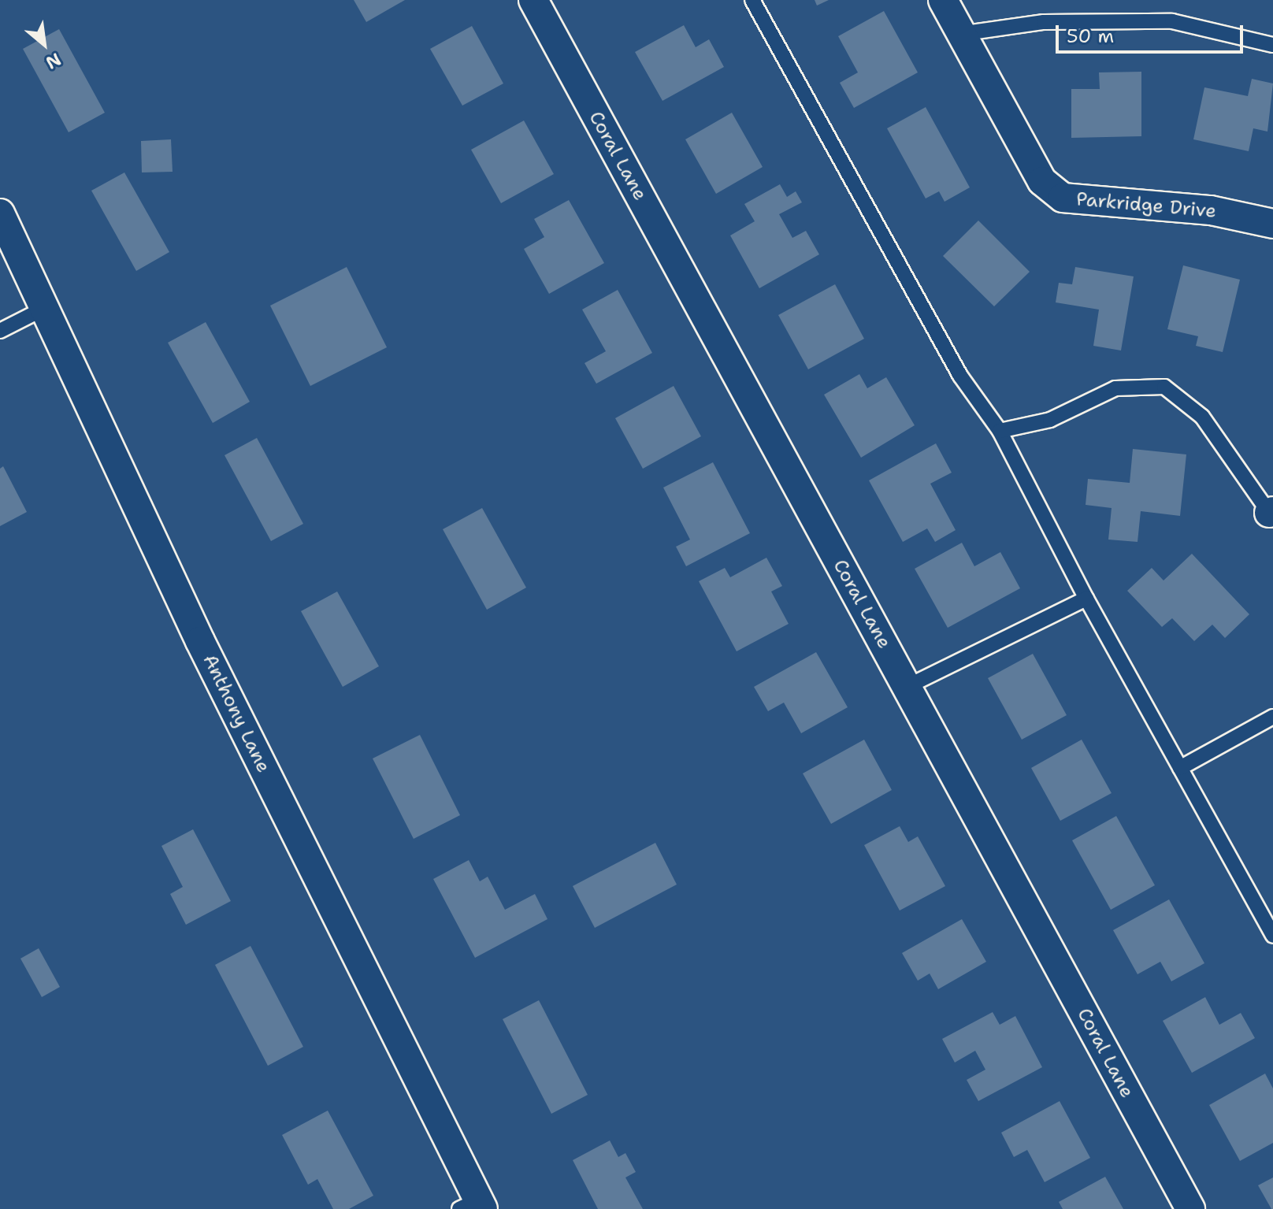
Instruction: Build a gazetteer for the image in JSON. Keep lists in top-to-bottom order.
{
  "streets": {
    "street": ["Coral Lane", "Parkridge Drive", "Anthony Lane"]
  },
  "scale_bar": "50 m",
  "north": "bottom right"
}
